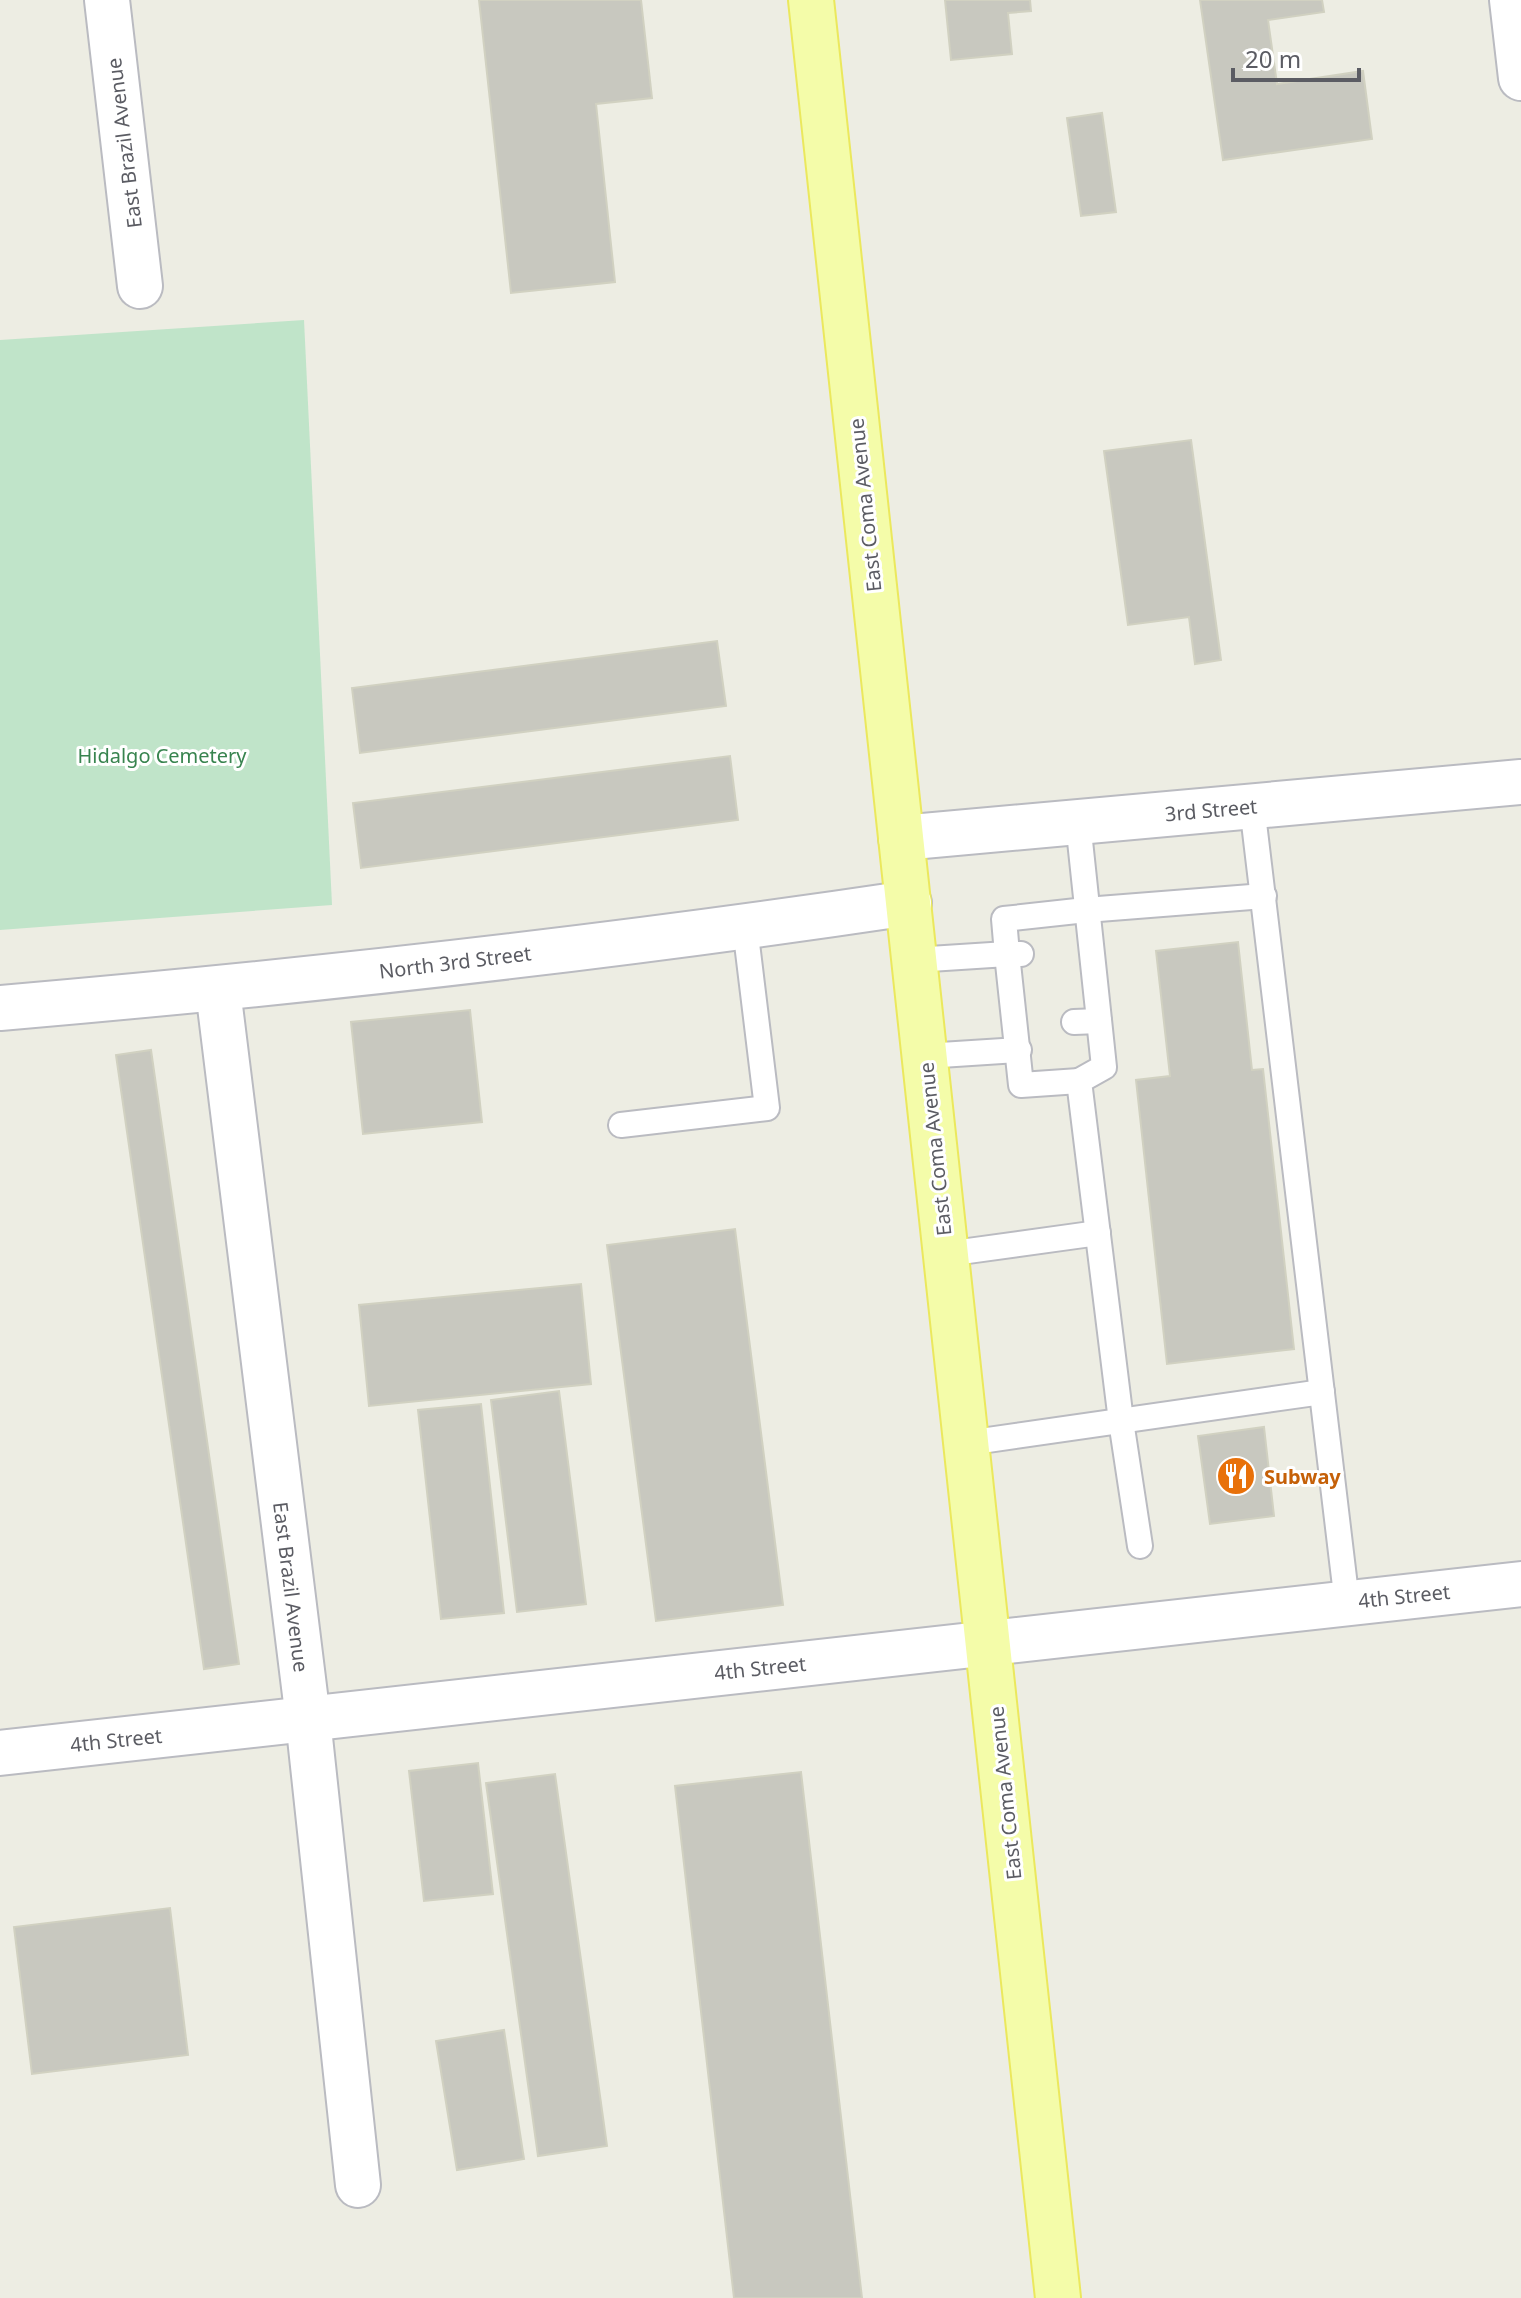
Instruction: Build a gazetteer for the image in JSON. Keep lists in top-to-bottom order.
{
  "streets": {
    "main road": ["East Coma Avenue"],
    "street": [
      "East Brazil Avenue",
      "3rd Street",
      "North 3rd Street",
      "4th Street"
    ]
  },
  "crossings": [
    ["East Brazil Avenue", "North 3rd Street"],
    ["East Brazil Avenue", "4th Street"],
    ["East Coma Avenue", "3rd Street"],
    ["East Coma Avenue", "North 3rd Street"],
    ["East Coma Avenue", "4th Street"]
  ],
  "parks": ["Hidalgo Cemetery"],
  "places": {
    "restaurant": ["Subway"]
  },
  "scale_bar": "20 m"
}
